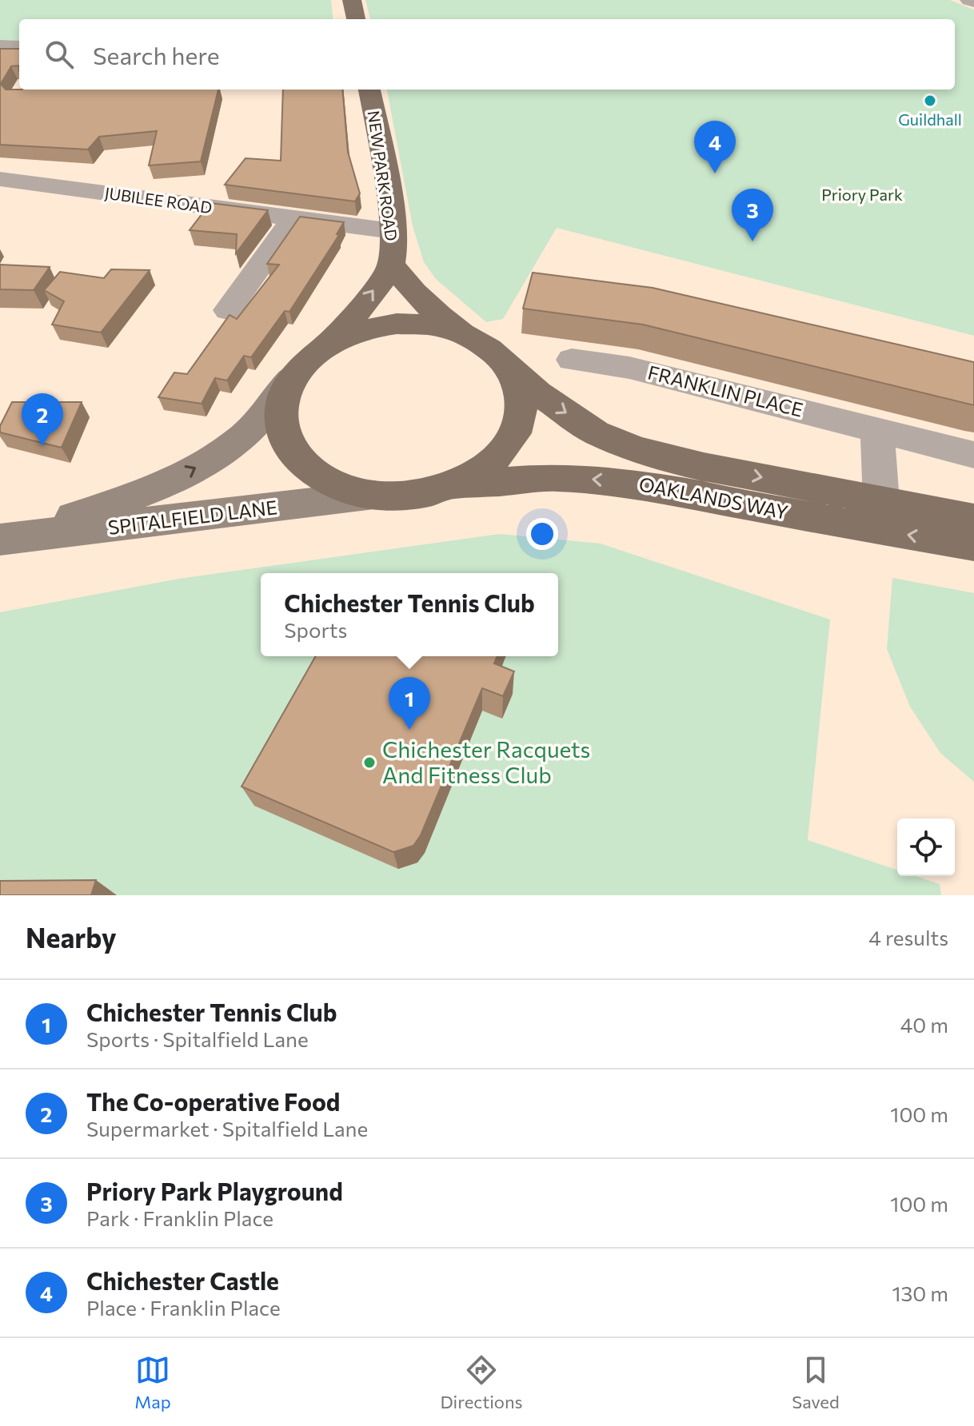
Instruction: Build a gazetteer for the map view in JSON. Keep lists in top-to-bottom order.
{
  "streets": {
    "main road": ["NEW PARK ROAD", "OAKLANDS WAY", "SPITALFIELD LANE"],
    "street": ["JUBILEE ROAD", "FRANKLIN PLACE"]
  },
  "crossings": [
    ["NEW PARK ROAD", "JUBILEE ROAD"],
    ["NEW PARK ROAD", "OAKLANDS WAY"],
    ["NEW PARK ROAD", "SPITALFIELD LANE"],
    ["OAKLANDS WAY", "SPITALFIELD LANE"]
  ],
  "parks": ["Priory Park"],
  "places": ["Guildhall", "Chichester Racquets And Fitness Club"],
  "page": {
    "search": "Search here",
    "pins": [
      "4",
      "3",
      "2",
      "1"
    ],
    "popup": ["Chichester Tennis Club", "Sports"],
    "heading": ["Nearby", "4 results"],
    "list": [
      {
        "mark": "1",
        "name": "Chichester Tennis Club",
        "note": "Sports · Spitalfield Lane",
        "value": "40 m"
      },
      {
        "mark": "2",
        "name": "The Co-operative Food",
        "note": "Supermarket · Spitalfield Lane",
        "value": "100 m"
      },
      {
        "mark": "3",
        "name": "Priory Park Playground",
        "note": "Park · Franklin Place",
        "value": "100 m"
      },
      {
        "mark": "4",
        "name": "Chichester Castle",
        "note": "Place · Franklin Place",
        "value": "130 m"
      }
    ],
    "nav": ["Map", "Directions", "Saved"]
  }
}
